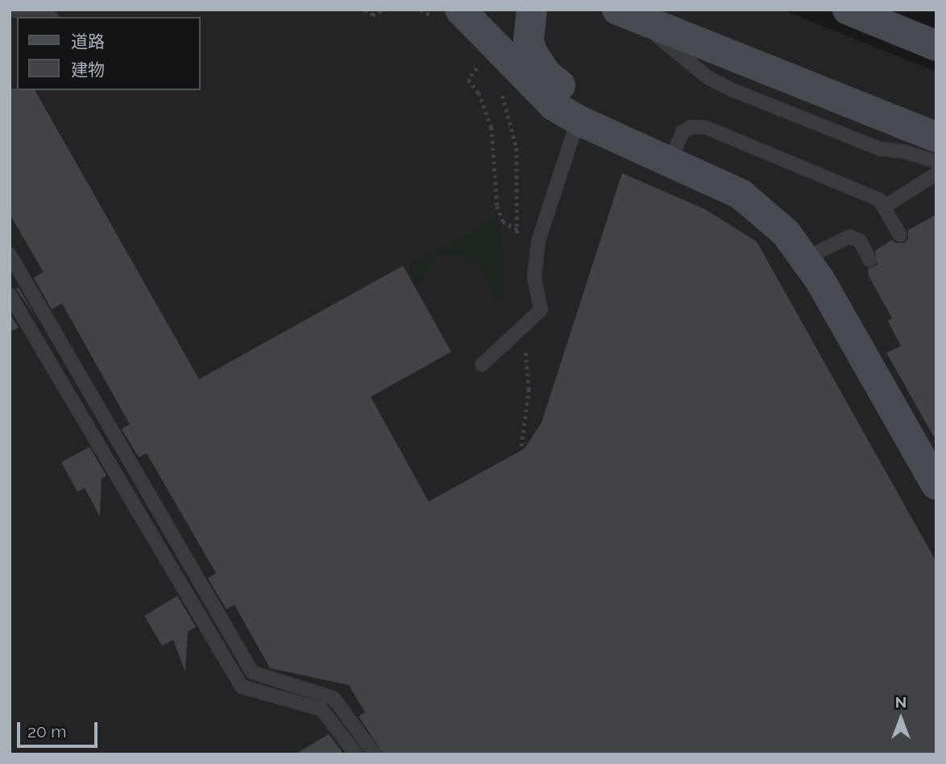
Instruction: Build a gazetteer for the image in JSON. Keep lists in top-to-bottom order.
{
  "legend": ["道路", "建物"],
  "scale_bar": "20 m",
  "north": "top"
}
